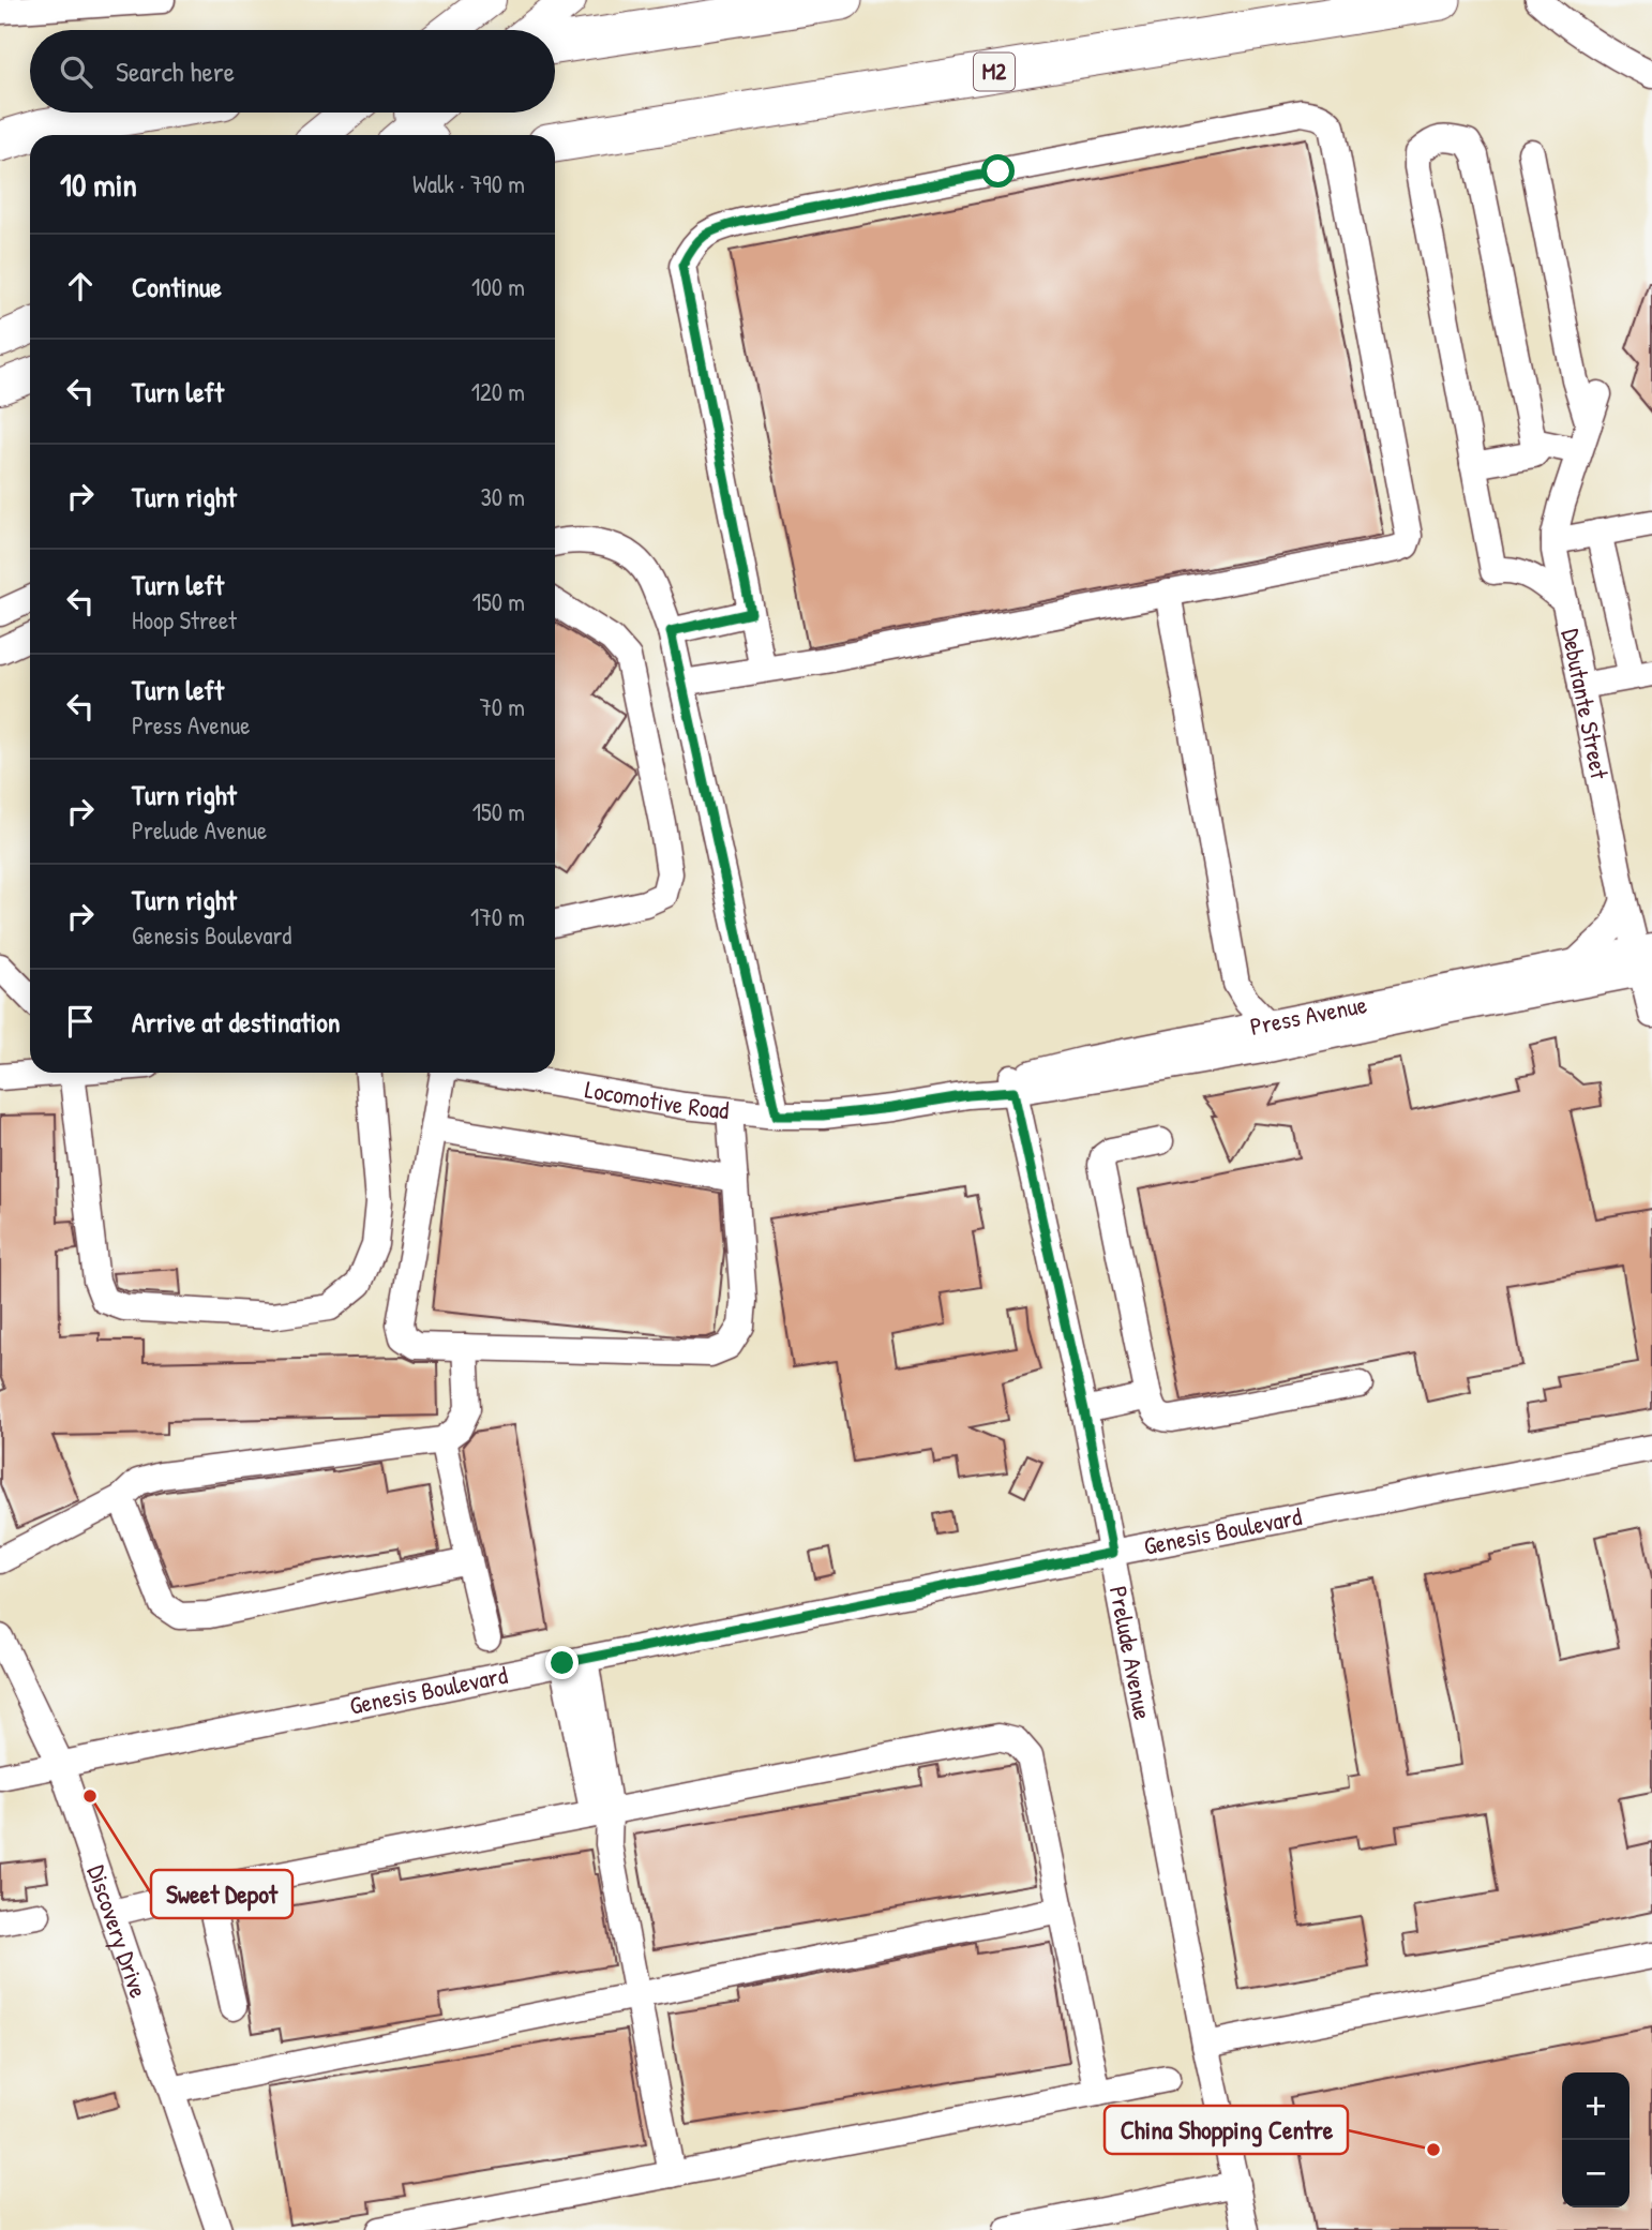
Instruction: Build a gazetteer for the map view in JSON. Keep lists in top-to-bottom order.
{
  "streets": {
    "highway": ["M2"],
    "street": [
      "Debutante Street",
      "Press Avenue",
      "Locomotive Road",
      "Genesis Boulevard",
      "Prelude Avenue",
      "Discovery Drive"
    ]
  },
  "crossings": [
    ["Debutante Street", "Press Avenue"],
    ["Press Avenue", "Locomotive Road"],
    ["Press Avenue", "Prelude Avenue"],
    ["Genesis Boulevard", "Prelude Avenue"],
    ["Genesis Boulevard", "Discovery Drive"]
  ],
  "places": ["Sweet Depot", "China Shopping Centre"],
  "page": {
    "search": "Search here",
    "heading": ["10 min", "Walk · 790 m"],
    "list": [
      ["Continue", "100 m"],
      ["Turn left", "120 m"],
      ["Turn right", "30 m"],
      ["Turn left", "Hoop Street", "150 m"],
      ["Turn left", "Press Avenue", "70 m"],
      ["Turn right", "Prelude Avenue", "150 m"],
      ["Turn right", "Genesis Boulevard", "170 m"],
      "Arrive at destination"
    ],
    "map_buttons": ["+", "−"]
  }
}
